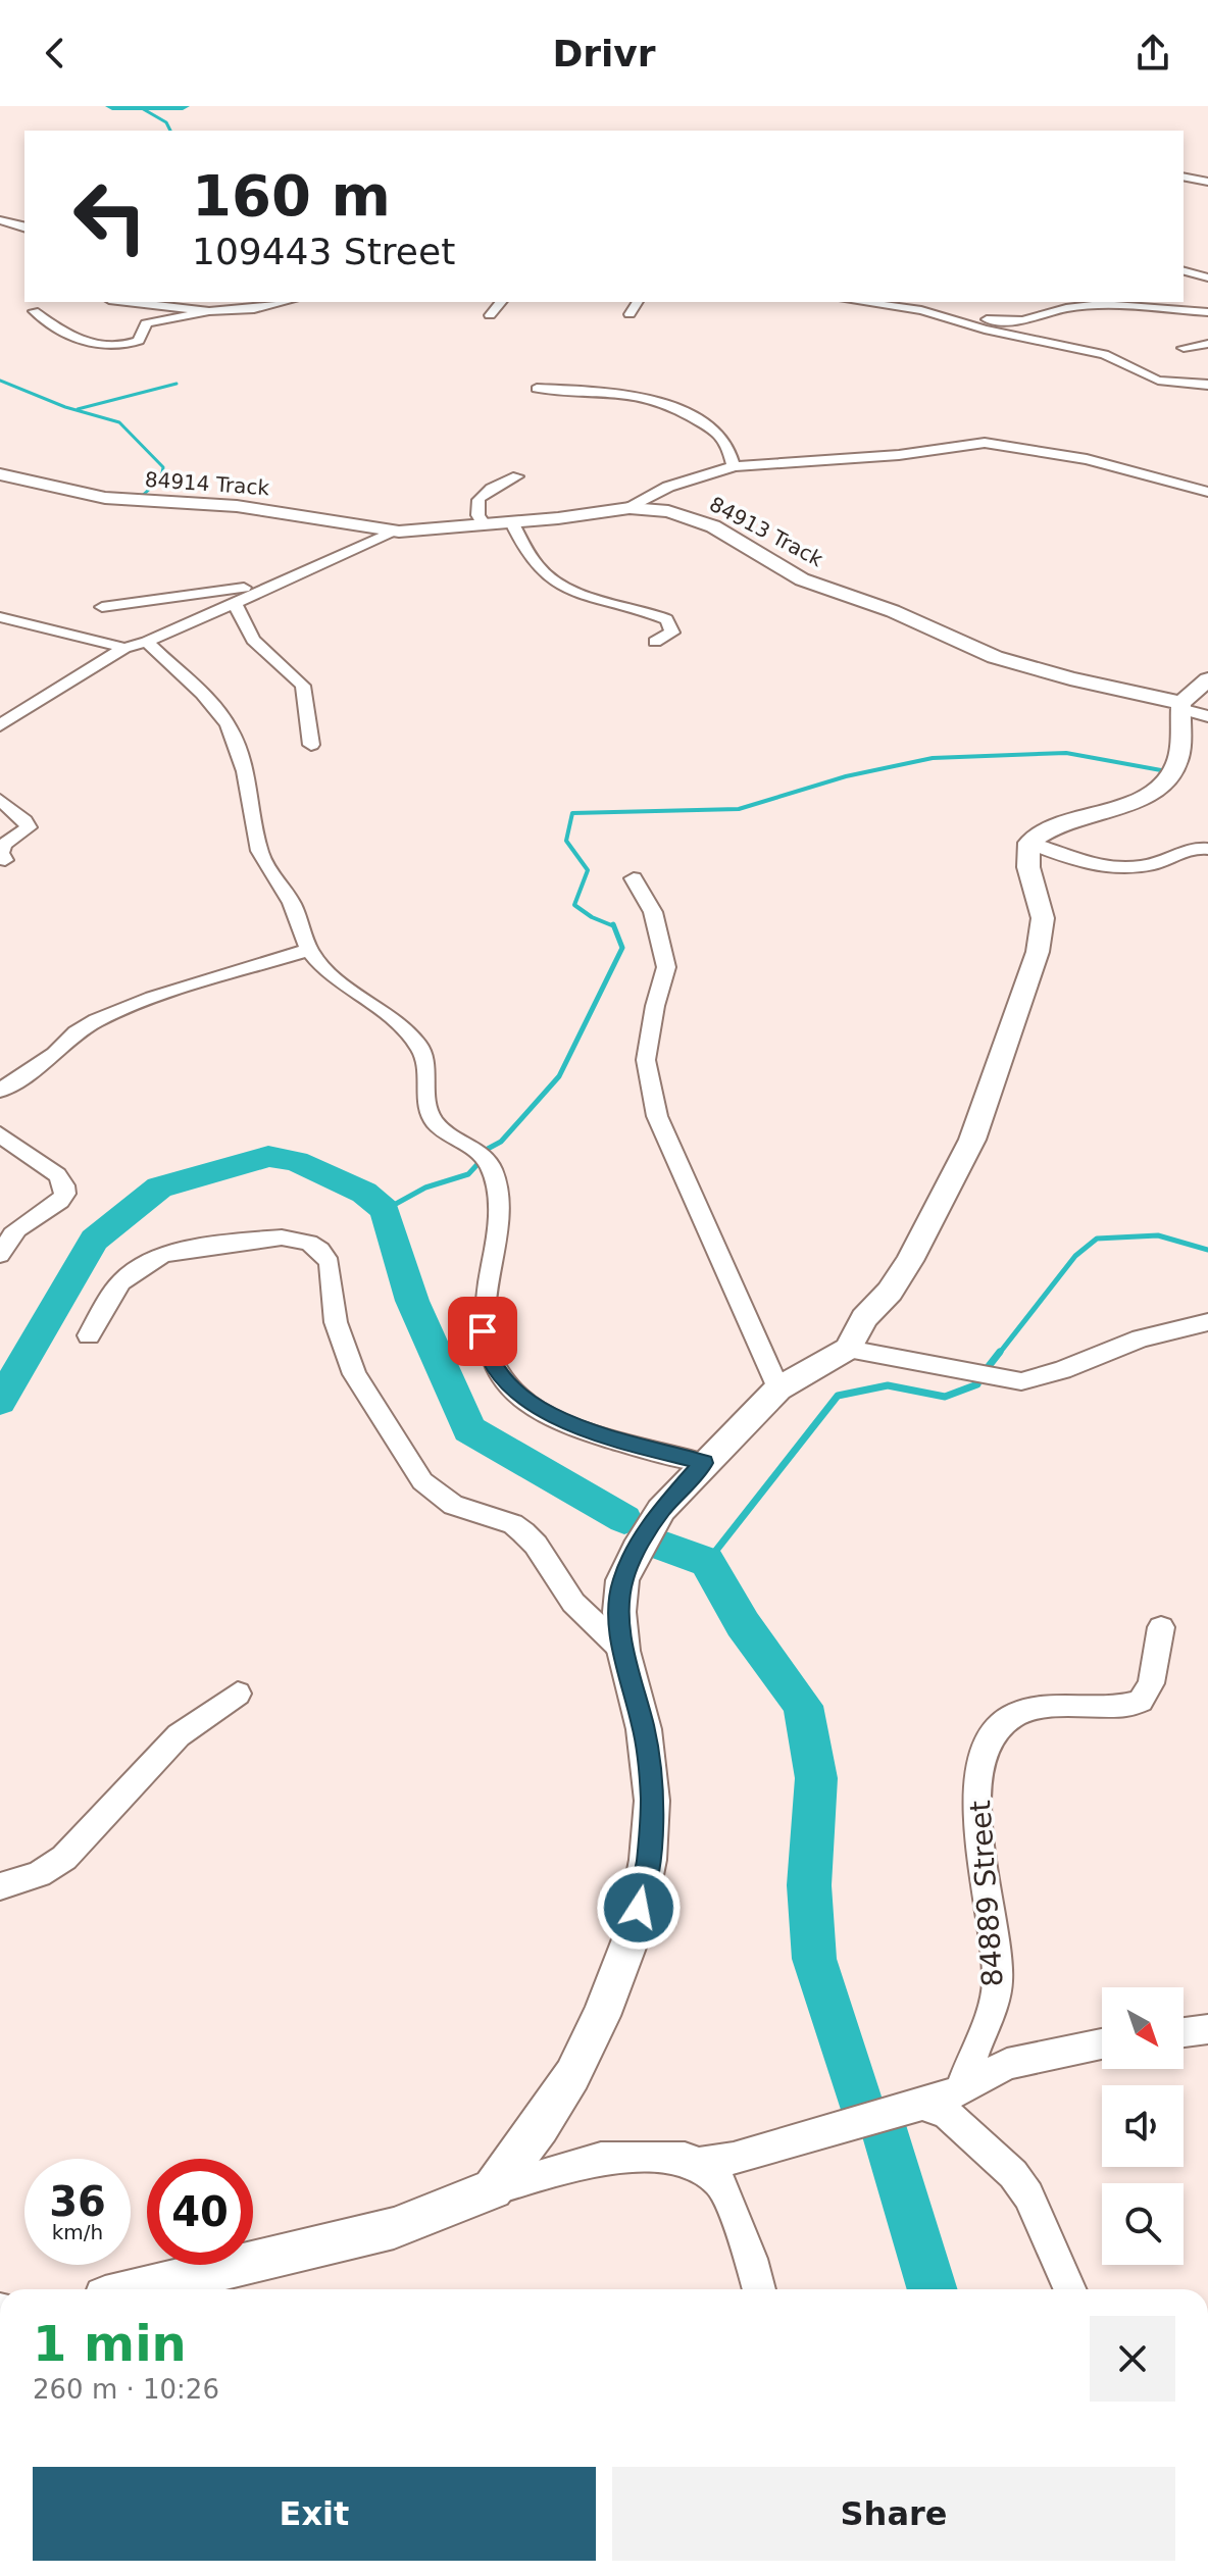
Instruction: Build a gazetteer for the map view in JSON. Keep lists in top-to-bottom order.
{
  "streets": {
    "street": ["84914 Track", "84913 Track", "84889 Street"]
  },
  "crossings": [
    ["84914 Track", "84913 Track"]
  ],
  "north": "bottom right",
  "page": {
    "header": "Drivr",
    "turn": ["160 m", "109443 Street"],
    "speed": "36 km/h",
    "limit": "40",
    "heading": ["1 min", "260 m · 10:26"],
    "buttons": ["Exit", "Share"]
  }
}
